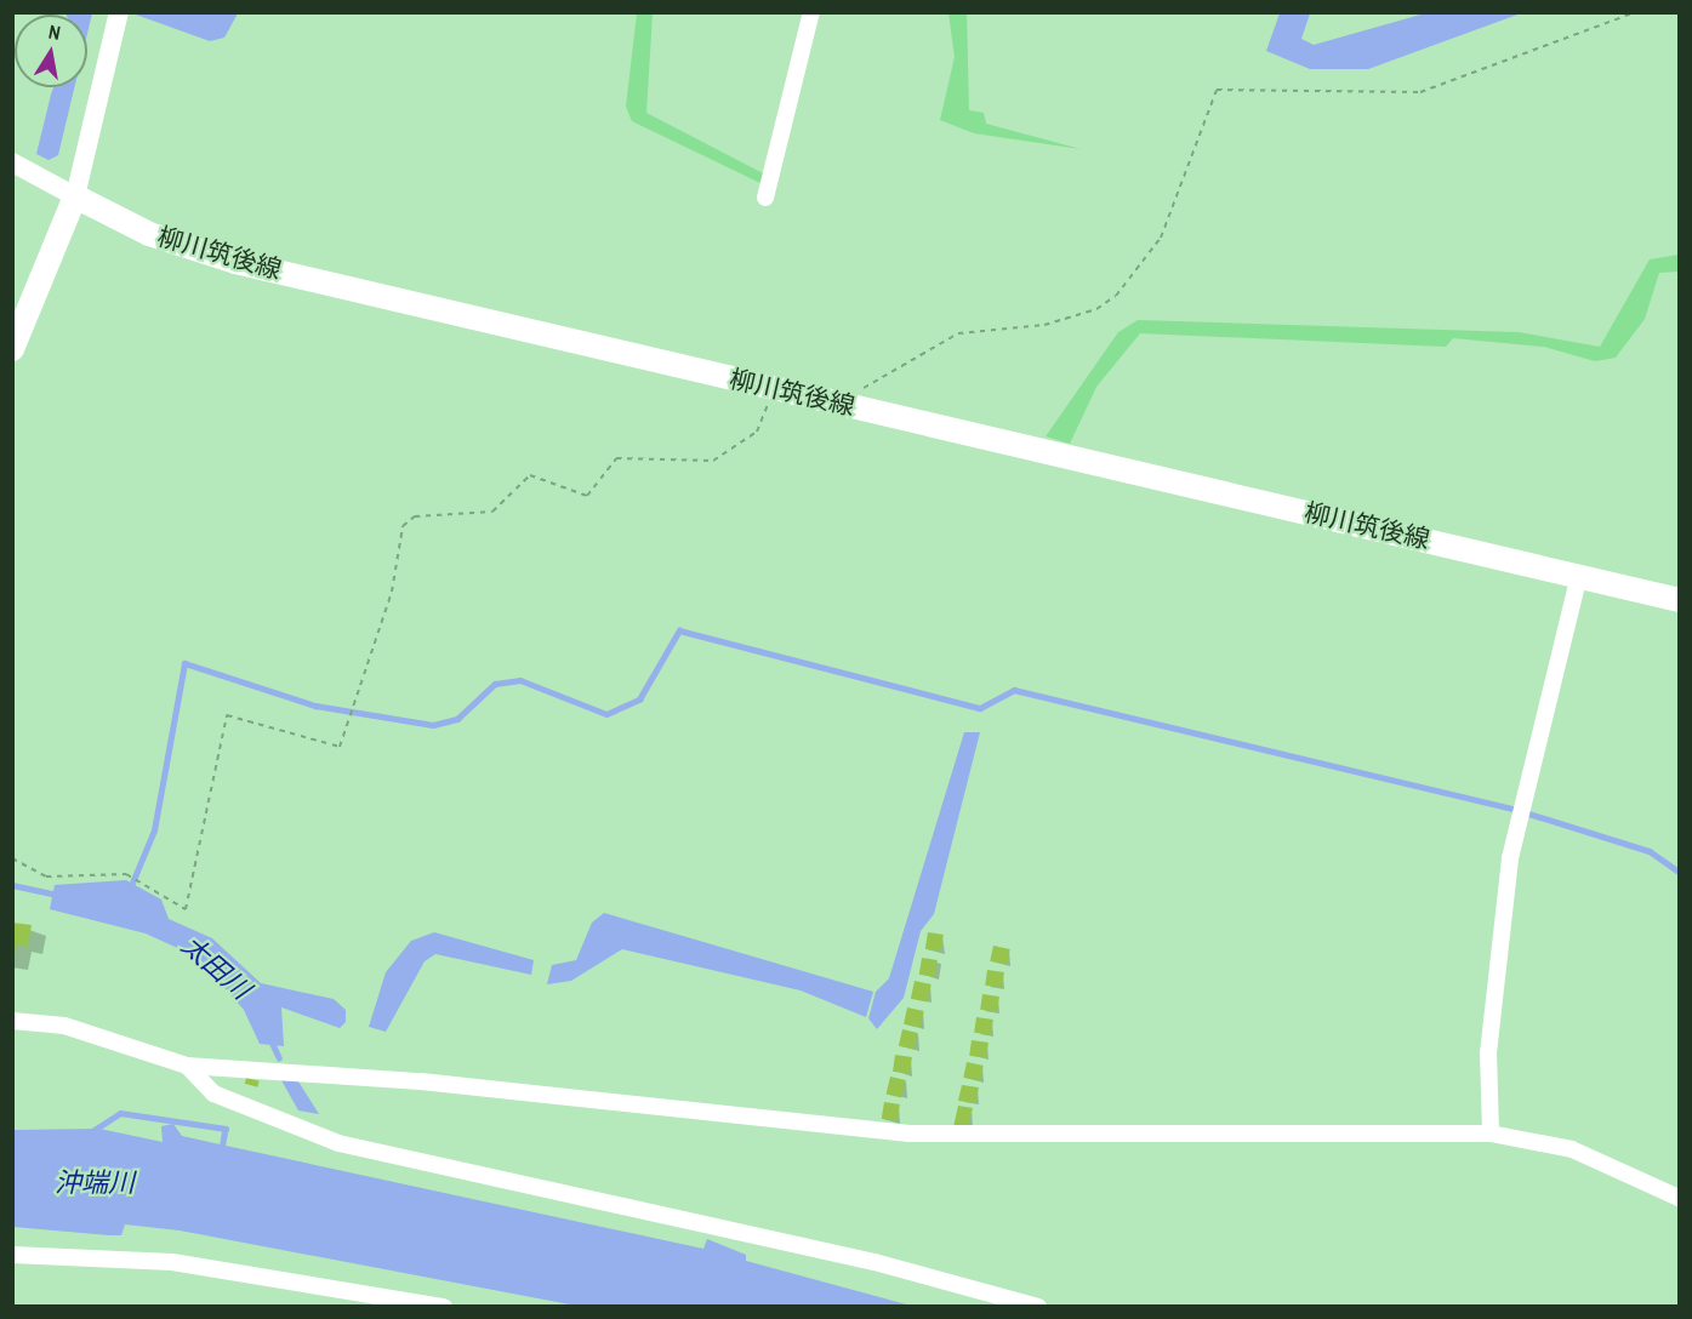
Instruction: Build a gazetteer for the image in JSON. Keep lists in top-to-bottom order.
{
  "streets": {
    "main road": ["柳川筑後線"]
  },
  "water": ["太田川", "沖端川"],
  "north": "top"
}
